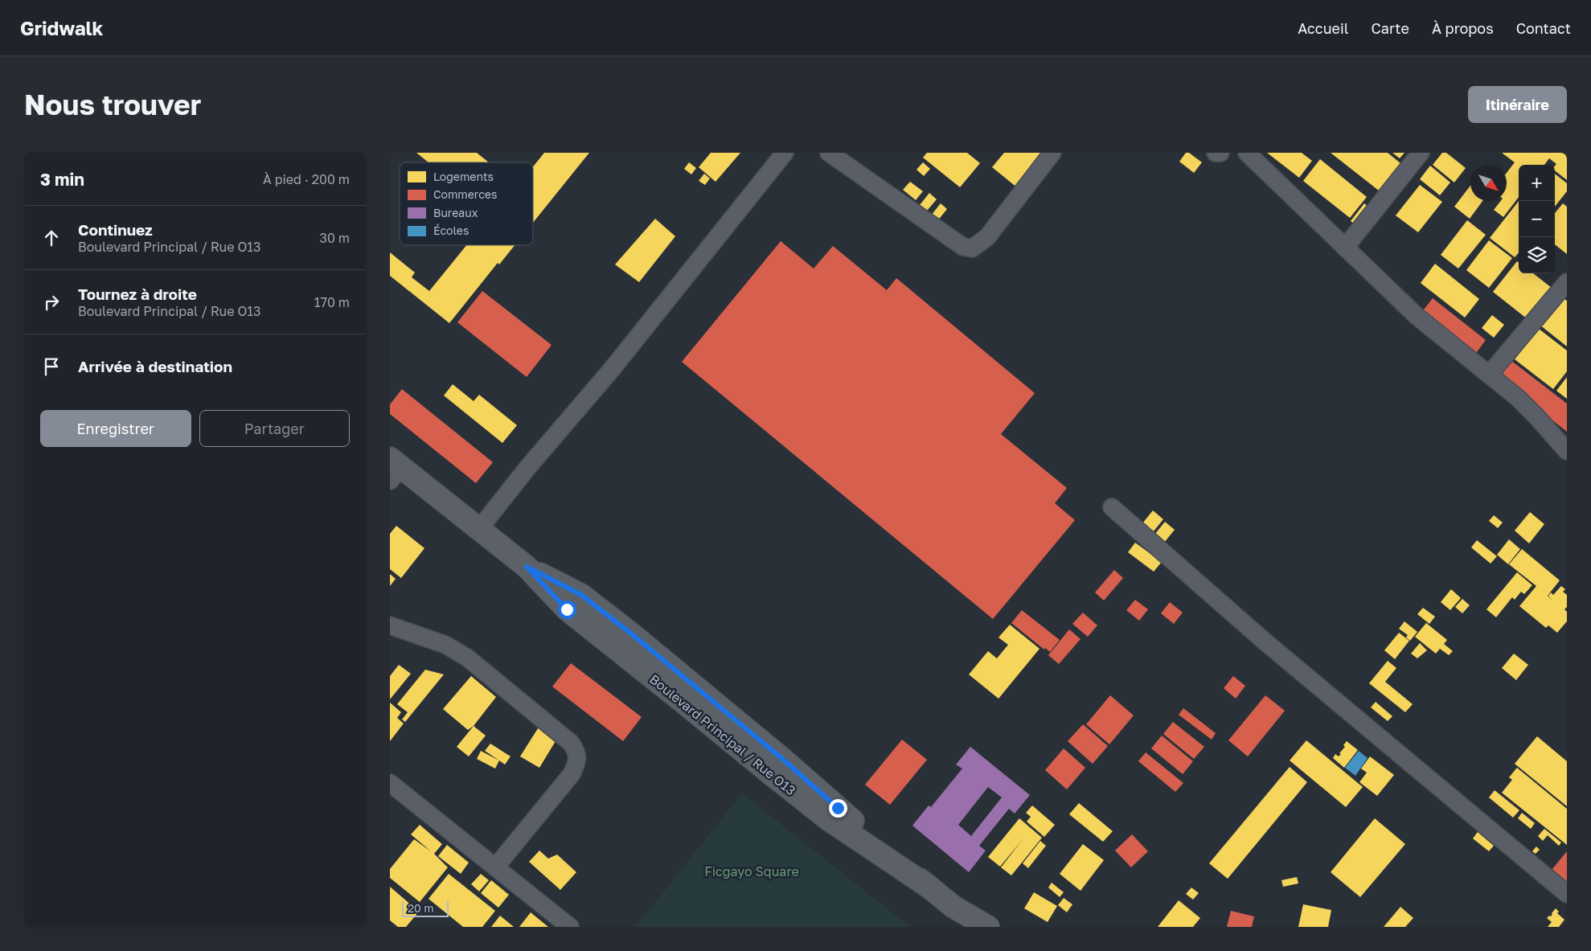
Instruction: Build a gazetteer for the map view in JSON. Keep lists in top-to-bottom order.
{
  "streets": {
    "main road": ["Boulevard Principal / Rue O13"]
  },
  "parks": ["Ficgayo Square"],
  "legend": [
    "Logements",
    "Commerces",
    "Bureaux",
    "Écoles"
  ],
  "scale_bar": "20 m",
  "north": "bottom right",
  "page": {
    "header": "Gridwalk",
    "nav": [
      "Accueil",
      "Carte",
      "À propos",
      "Contact"
    ],
    "buttons": [
      "Itinéraire",
      ["Enregistrer", "Partager"]
    ],
    "title": "Nous trouver",
    "heading": ["3 min", "À pied · 200 m"],
    "map_buttons": ["+", "−"],
    "list": [
      ["Continuez", "Boulevard Principal / Rue O13", "30 m"],
      ["Tournez à droite", "Boulevard Principal / Rue O13", "170 m"],
      "Arrivée à destination"
    ],
    "scale": "20 m"
  }
}
